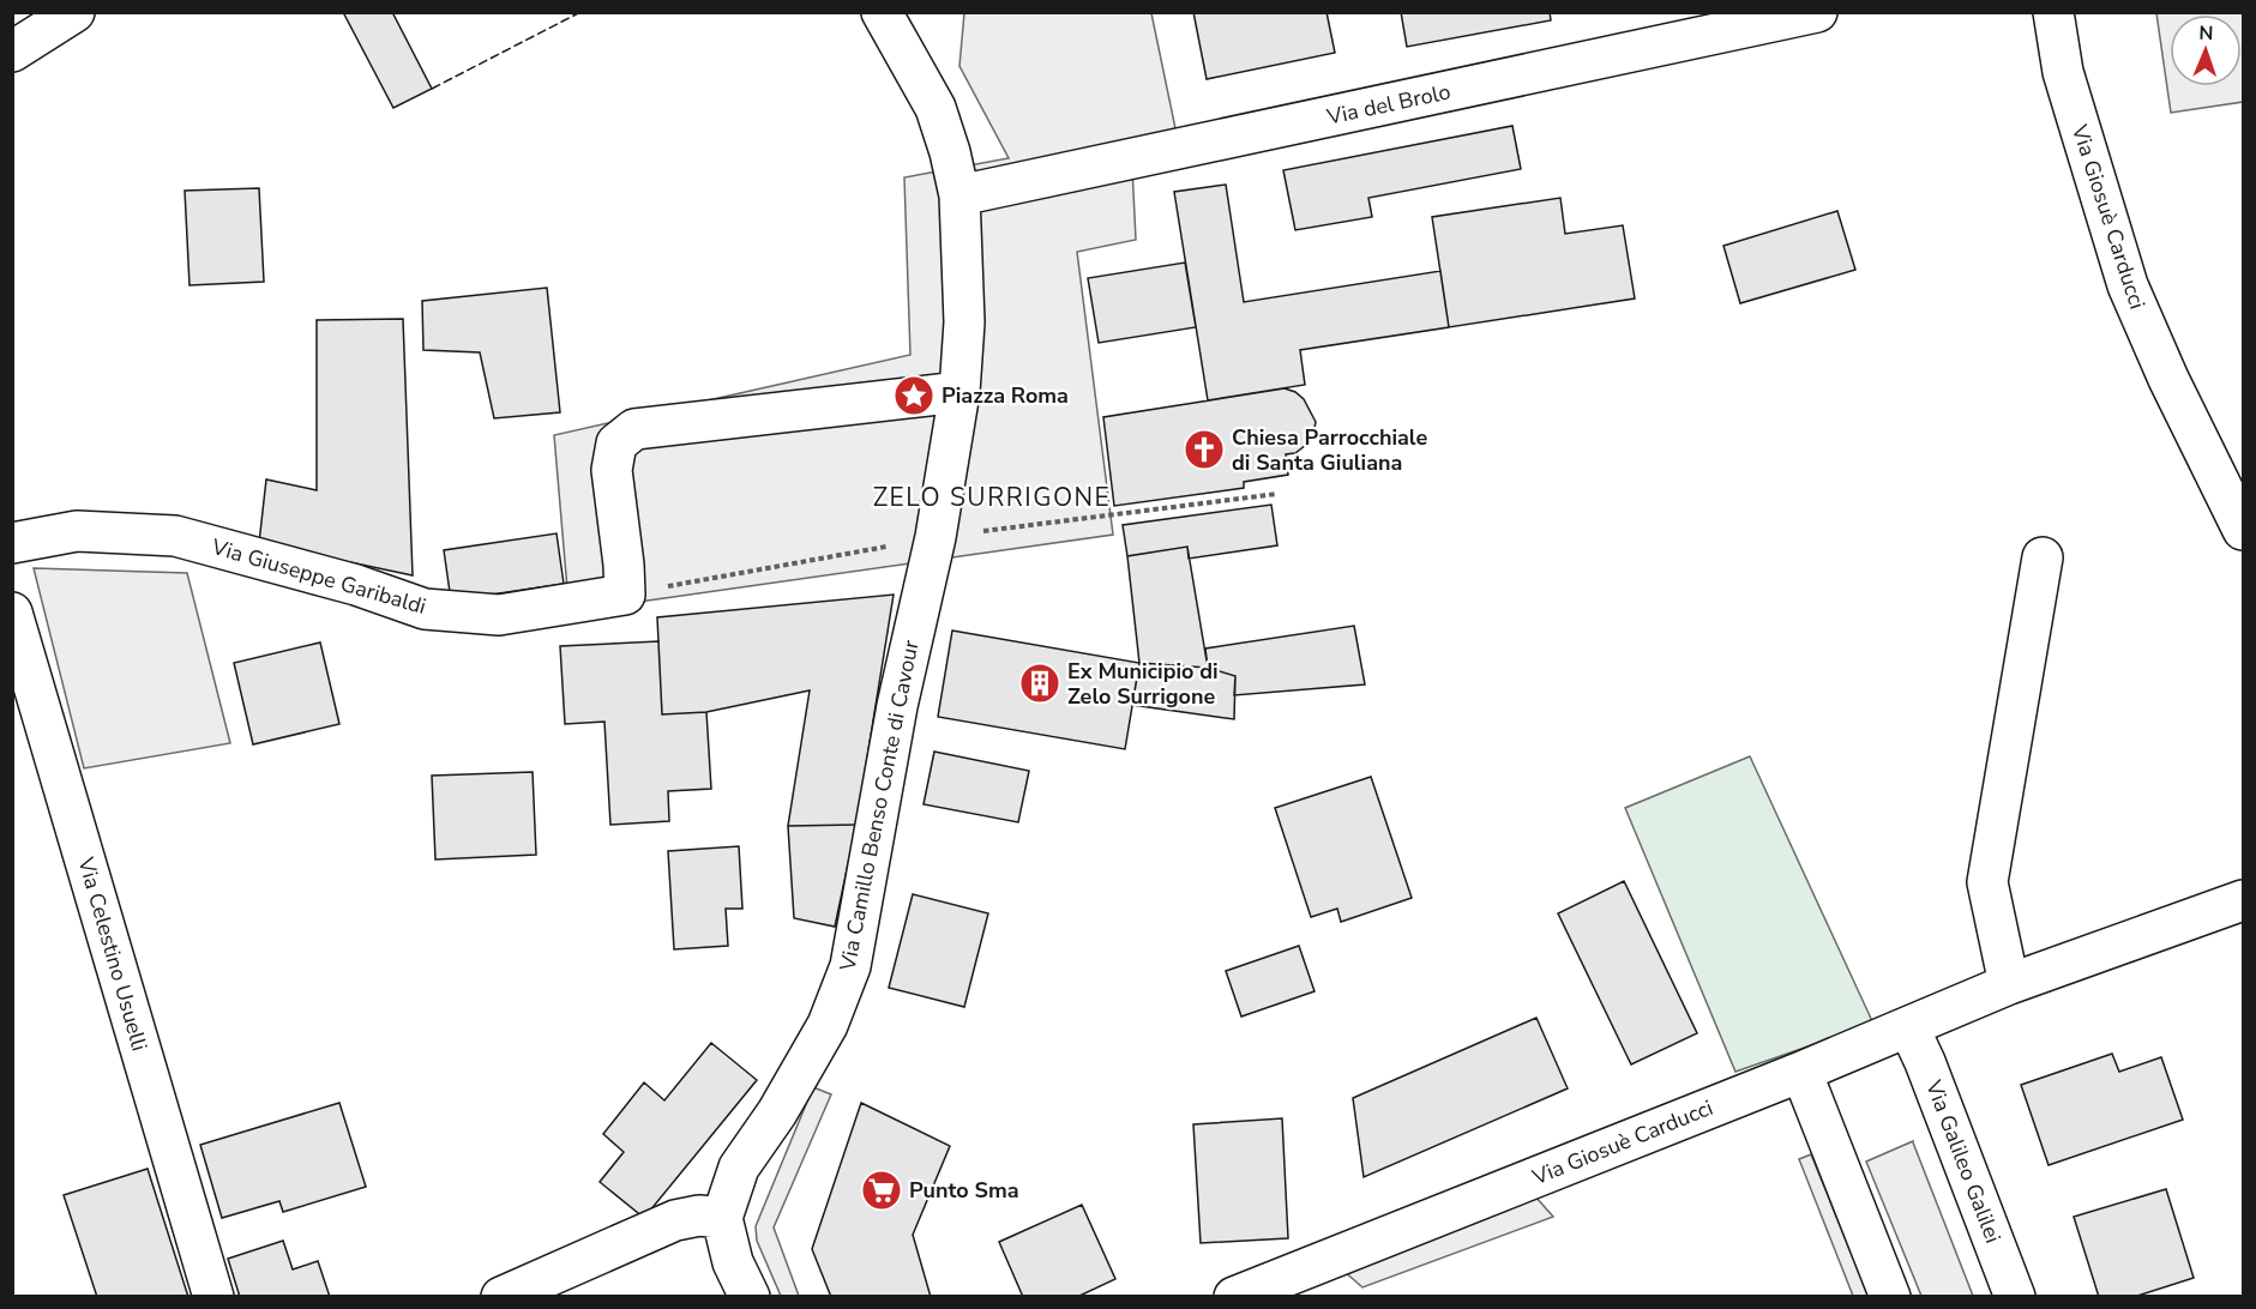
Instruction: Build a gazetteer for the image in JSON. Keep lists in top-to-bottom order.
{
  "streets": {
    "street": [
      "Via del Brolo",
      "Via Giosuè Carducci",
      "Via Giuseppe Garibaldi",
      "Via Camillo Benso Conte di Cavour",
      "Via Celestino Usuelli",
      "Via Galileo Galilei"
    ]
  },
  "crossings": [
    ["Via Giosuè Carducci", "Via Galileo Galilei"]
  ],
  "districts": ["ZELO SURRIGONE"],
  "places": {
    "place": ["Piazza Roma"],
    "church": ["Chiesa Parrocchiale di Santa Giuliana"],
    "building": ["Ex Municipio di Zelo Surrigone"],
    "supermarket": ["Punto Sma"]
  },
  "north": "top"
}
